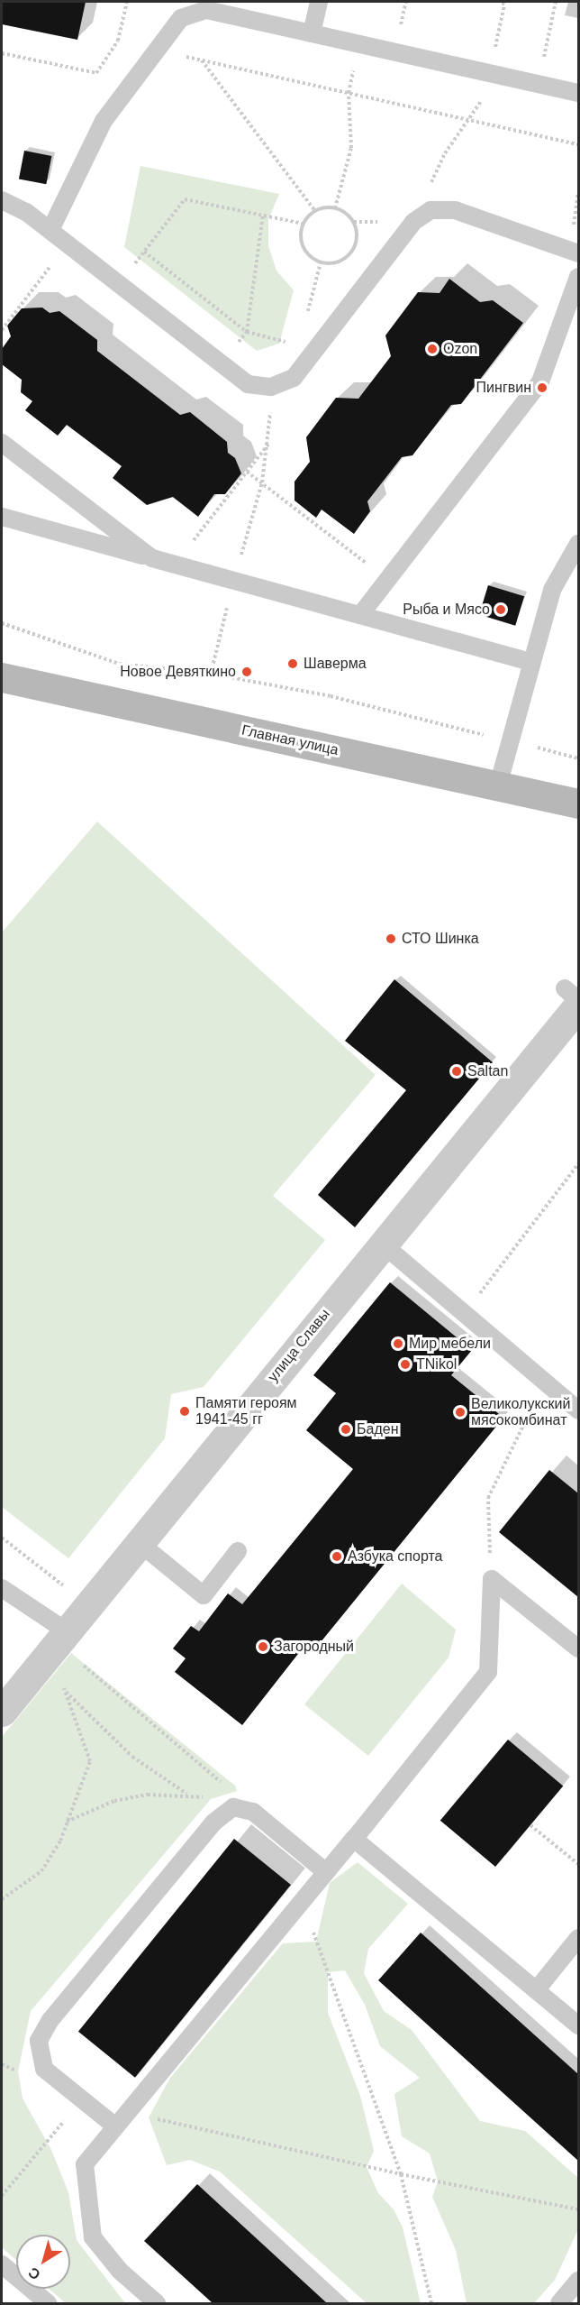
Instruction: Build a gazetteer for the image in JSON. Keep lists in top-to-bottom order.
{
  "streets": {
    "main road": ["Главная улица"],
    "street": ["улица Славы"]
  },
  "places": [
    "Ozon",
    "Пингвин",
    "Рыба и Мясо",
    "Шаверма",
    "Новое Девяткино",
    "СТО Шинка",
    "Saltan",
    "Мир мебели",
    "ТNikol",
    "Памяти героям 1941-45 гг",
    "Великолукский мясокомбинат",
    "Баден",
    "Азбука спорта",
    "Загородный"
  ],
  "north": "bottom left"
}
